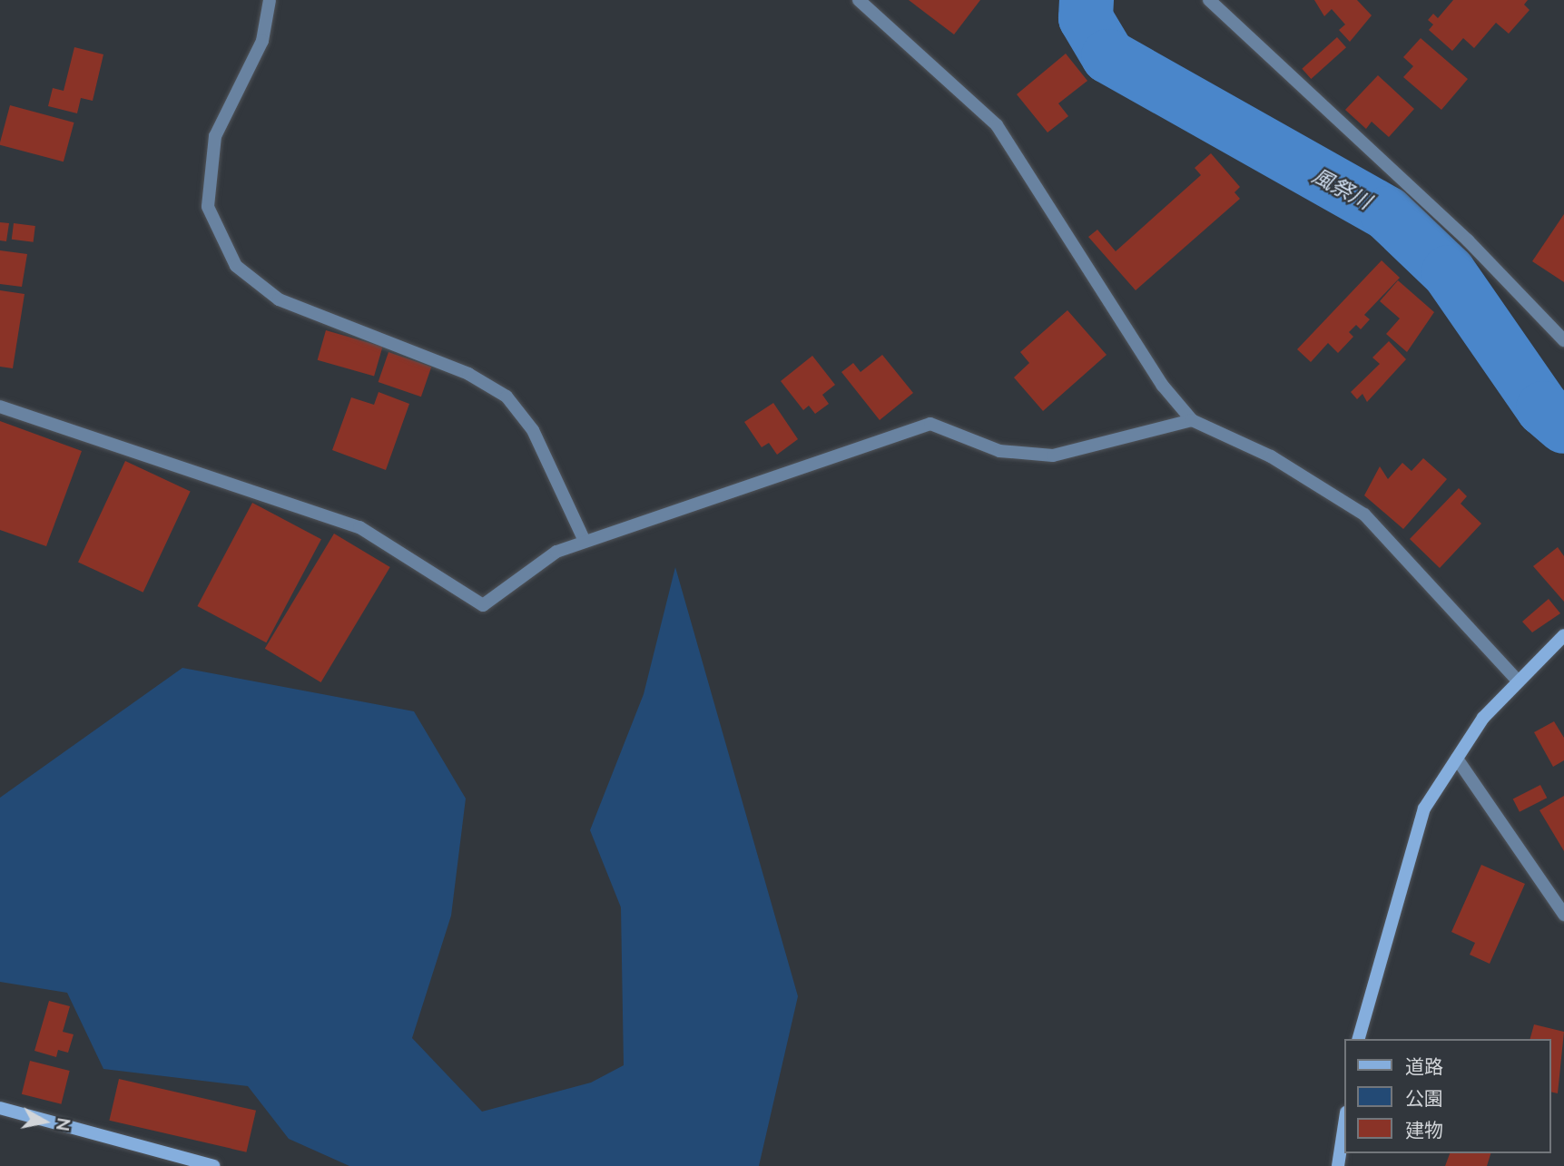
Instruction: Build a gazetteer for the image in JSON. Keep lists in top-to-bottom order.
{
  "water": ["風祭川"],
  "legend": ["道路", "公園", "建物"],
  "north": "right"
}
